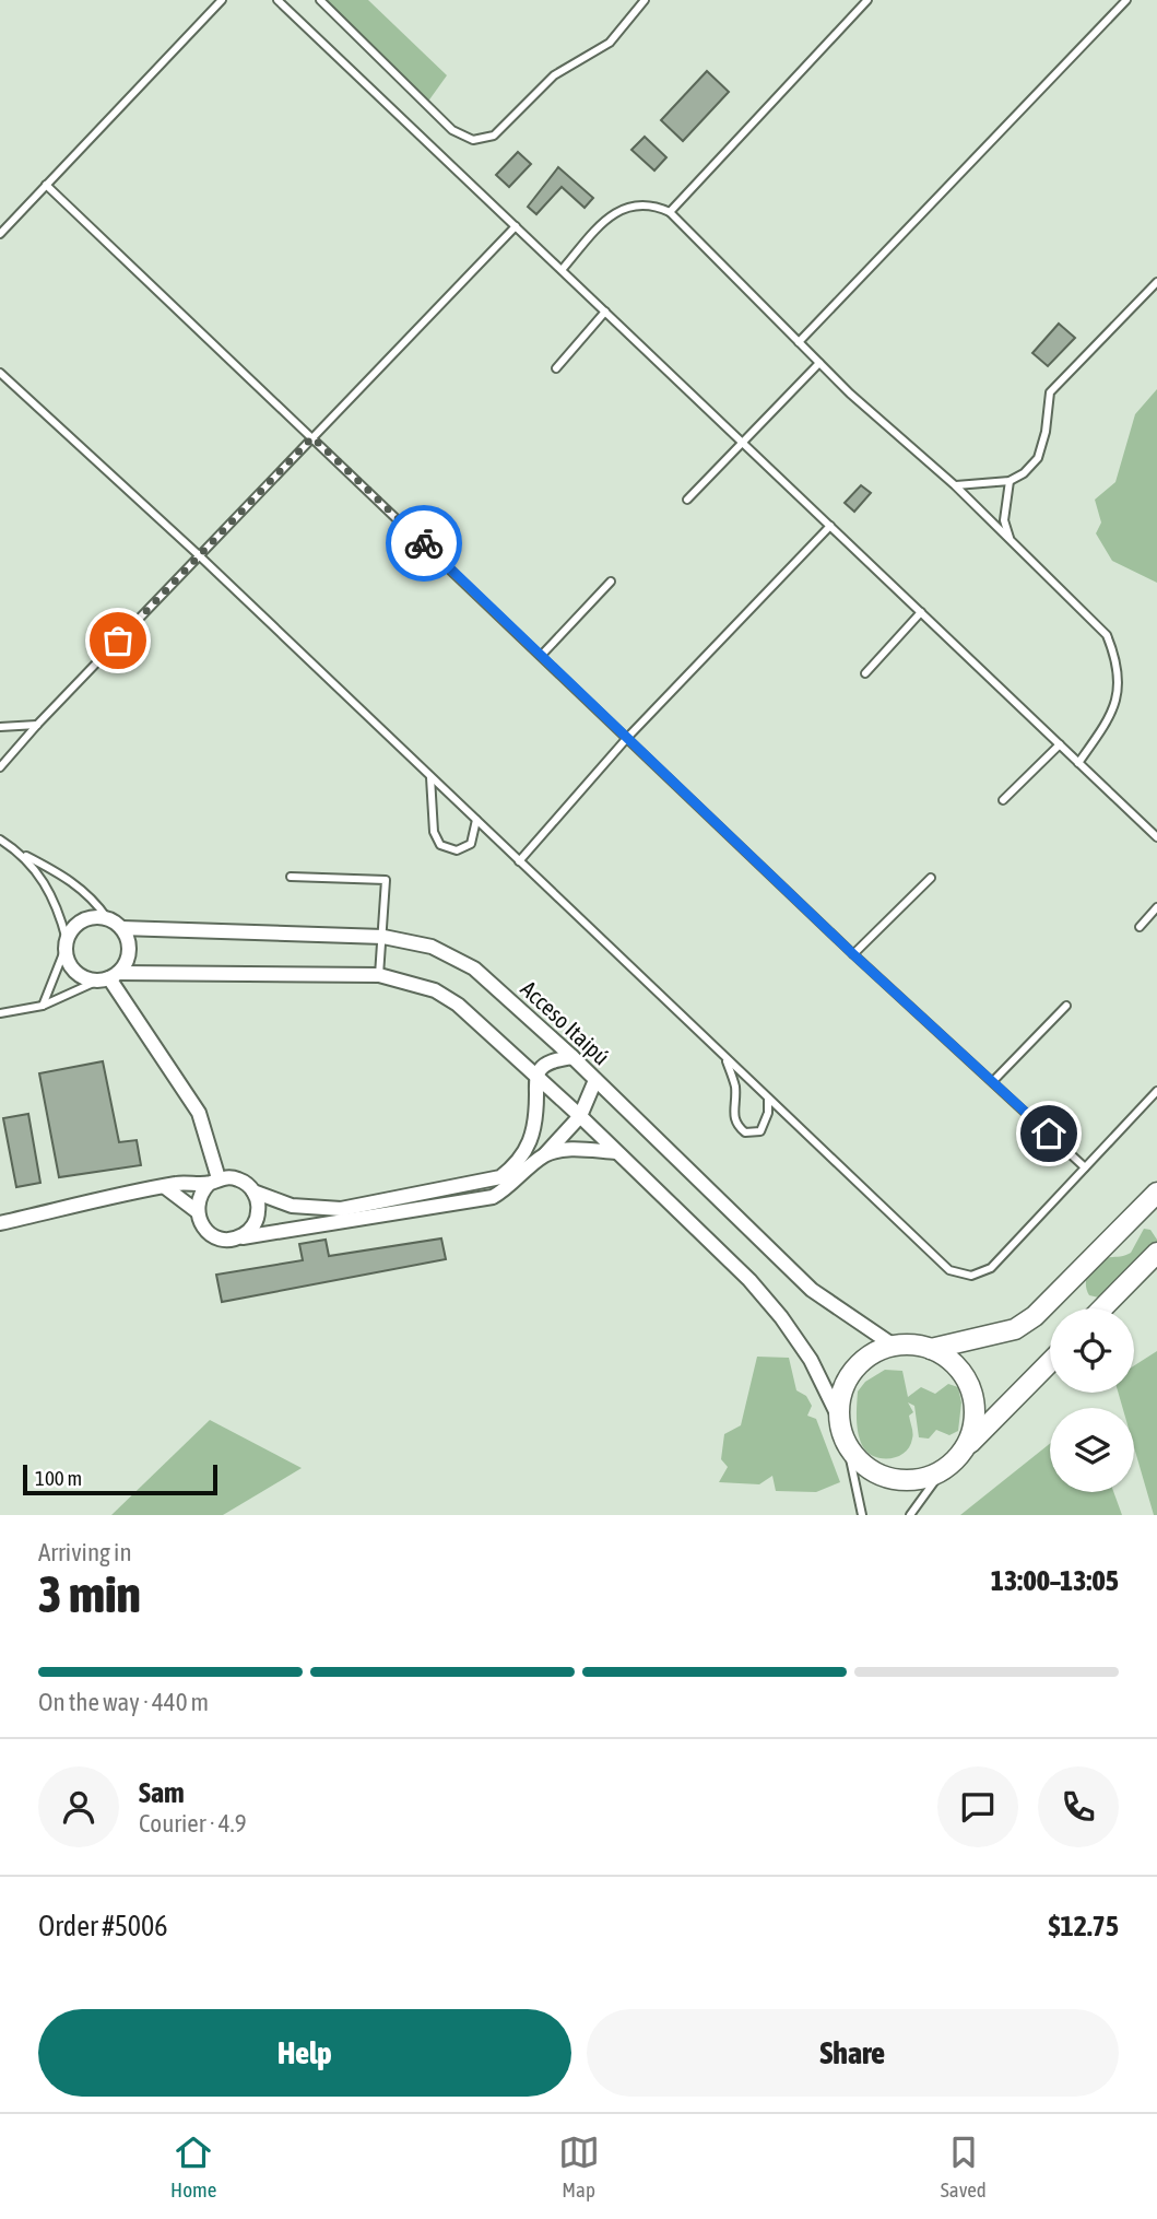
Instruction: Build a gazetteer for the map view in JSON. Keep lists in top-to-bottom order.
{
  "streets": {
    "street": ["Acceso Itaipú"]
  },
  "scale_bar": "100 m",
  "page": {
    "scale": "100 m",
    "heading": ["3 min", "Arriving in", "13:00–13:05"],
    "panel": [
      "Sam",
      "Courier · 4.9",
      "Order #5006",
      "$12.75"
    ],
    "bar": "On the way · 440 m",
    "buttons": ["Help", "Share"],
    "tabs": ["Home", "Map", "Saved"]
  }
}
